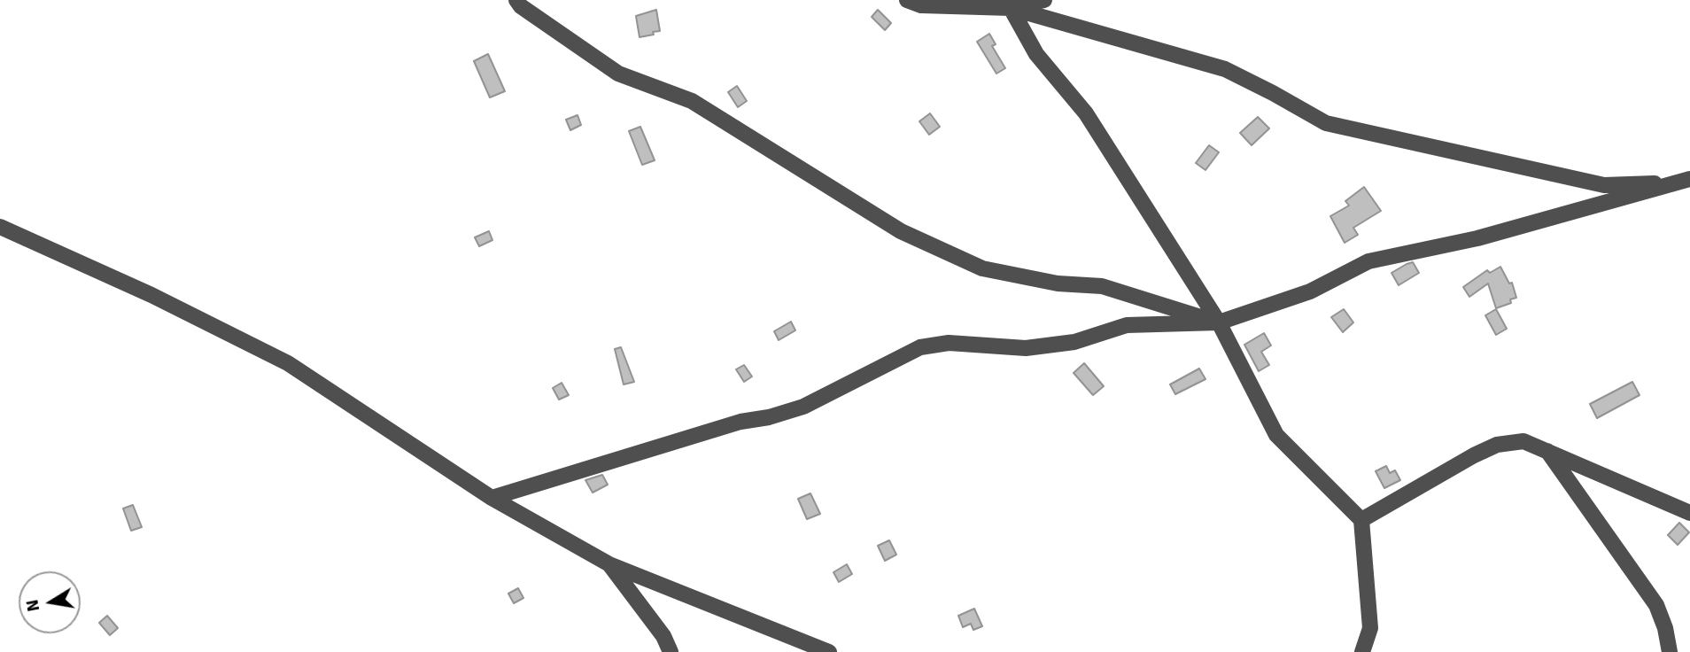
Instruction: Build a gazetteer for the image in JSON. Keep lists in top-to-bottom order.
{
  "north": "left"
}
